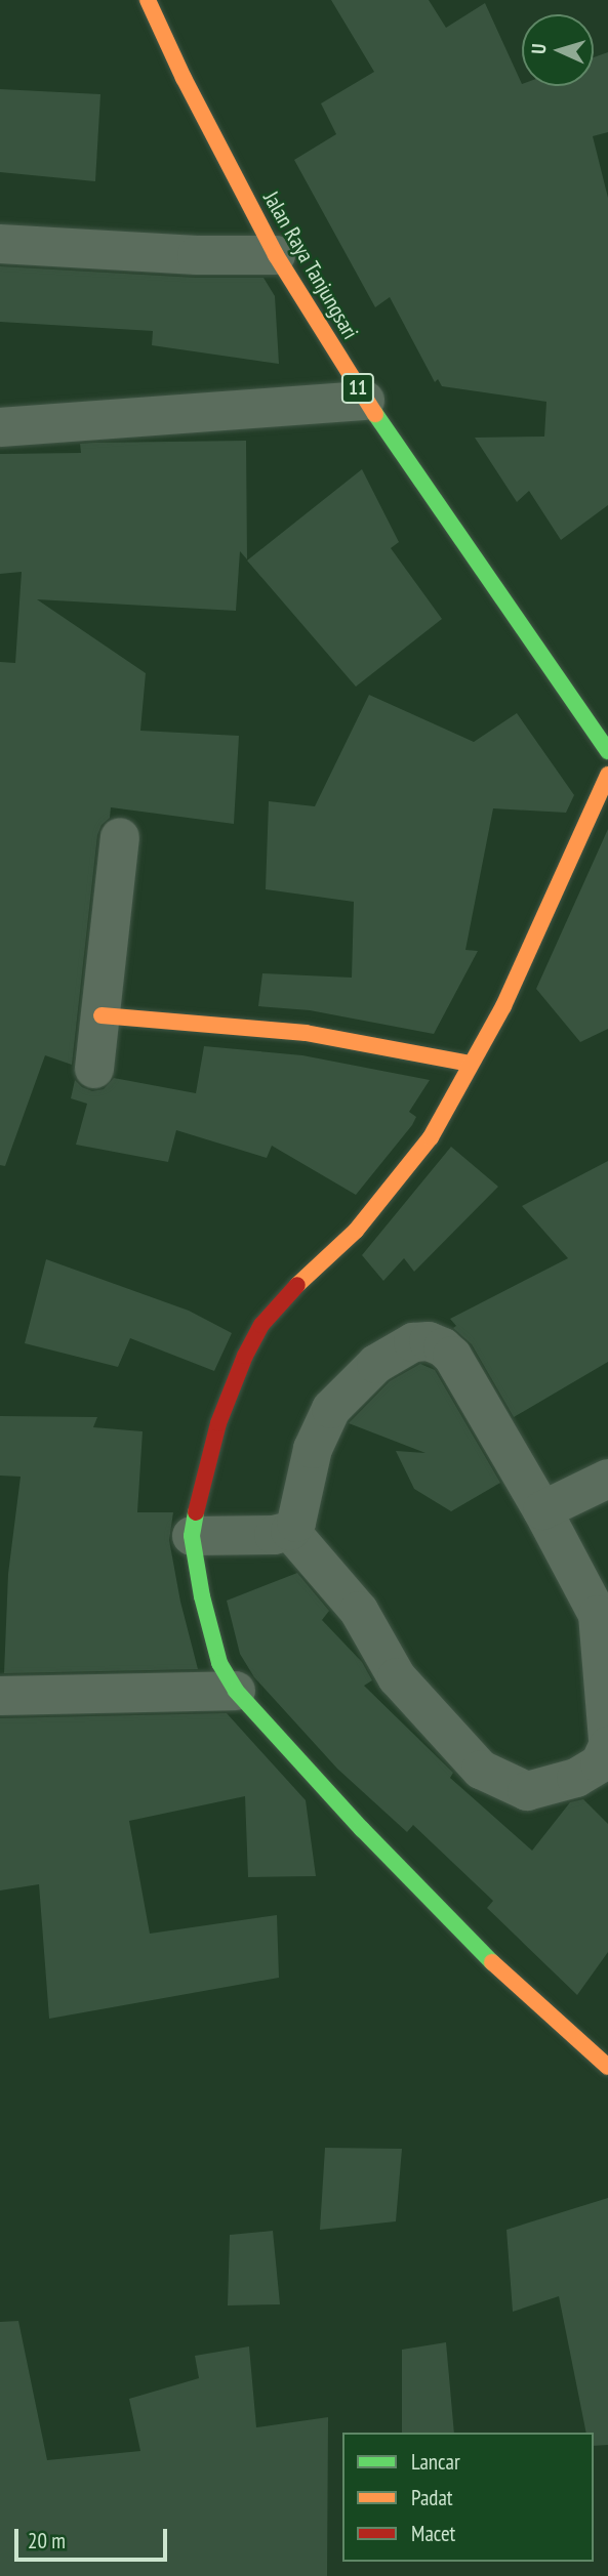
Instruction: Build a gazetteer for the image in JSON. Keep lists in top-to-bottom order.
{
  "streets": {
    "main road": ["Jalan Raya Tanjungsari", "11"]
  },
  "legend": ["Lancar", "Padat", "Macet"],
  "scale_bar": "20 m",
  "north": "left"
}
